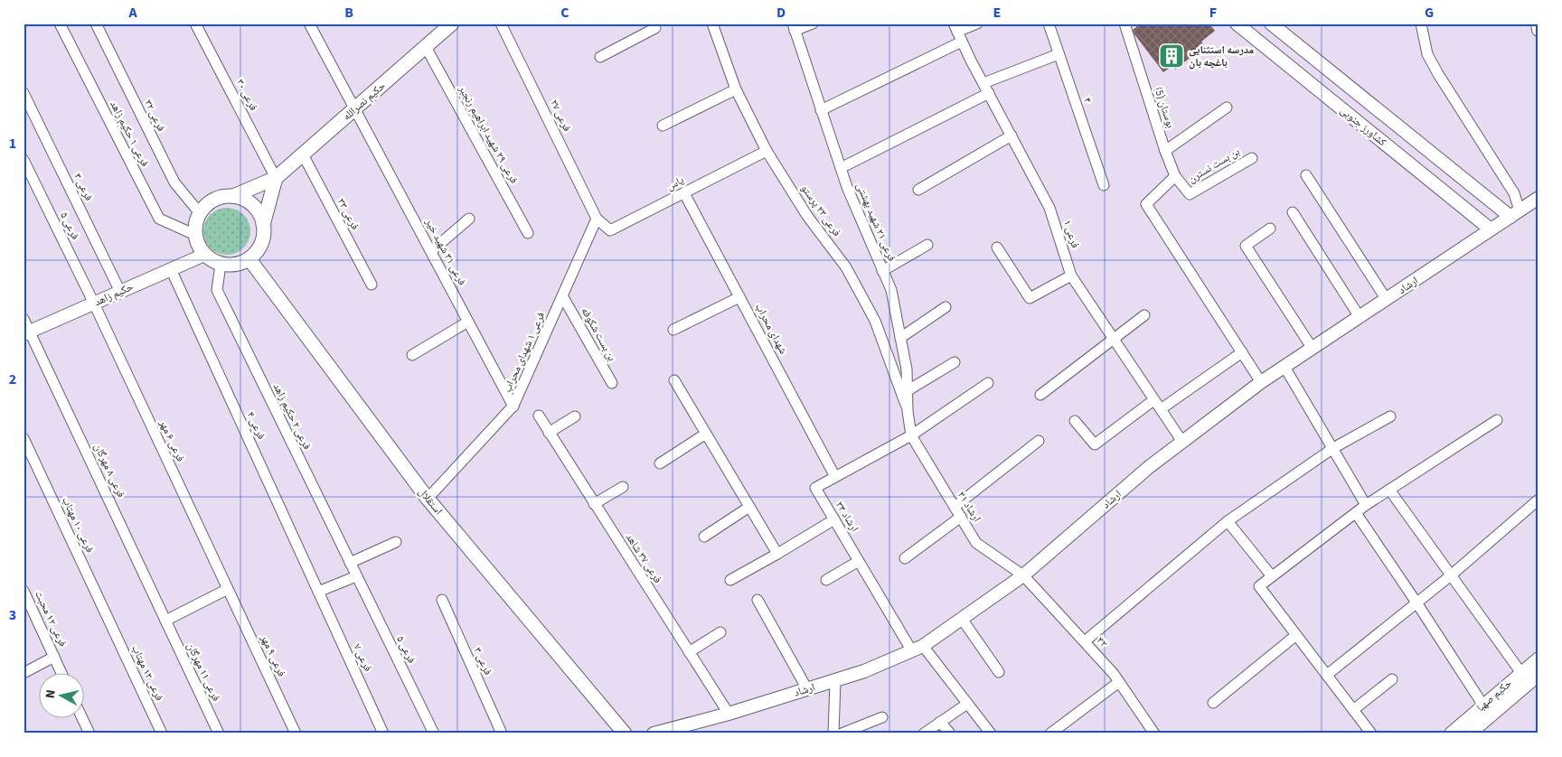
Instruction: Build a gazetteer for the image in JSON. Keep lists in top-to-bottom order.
{
  "streets": {
    "main road": ["حکیم نصرالله", "استقلال"],
    "street": [
      "فرعی ۳۰",
      "۴",
      "بوستان (5)",
      "فرعی ۳۲",
      "فرعی ۲۷",
      "کشاورز جنوبی",
      "فرعی ۱ حکیم زاهد",
      "فرعی ۲۹ شهید ابراهیم رنجبر",
      "بن بست نسترن",
      "یاس",
      "فرعی ۳",
      "فرعی ۲۳ پرستو",
      "فرعی ۳۳",
      "فرعی ۲۱ شهید بهشتی",
      "فرعی ۵",
      "فرعی ۱",
      "فرعی ۳۱ شهید خیر",
      "ارشاد",
      "حکیم زاهد",
      "شهدای محراب",
      "بن بست شکوفه",
      "فرعی ۱ شهدای محراب",
      "فرعی ۲ حکیم زاهد",
      "فرعی ۴",
      "فرعی ۶ مهر",
      "فرعی ۸ مهرگان",
      "ارشاد ۳۱",
      "ارشاد ۳۳",
      "فرعی ۱۰ مهتاب",
      "فرعی ۳۷ شاهد",
      "فرعی ۱۲ محبت",
      "۳۲",
      "فرعی ۹ مهر",
      "فرعی ۷",
      "فرعی ۱۱ مهرگان",
      "فرعی ۱۳ مهتاب",
      "حکیم صهبا"
    ]
  },
  "crossings": [
    ["فرعی ۳۰", "حکیم نصرالله"],
    ["حکیم نصرالله", "فرعی ۳۲"],
    ["حکیم نصرالله", "فرعی ۱ حکیم زاهد"],
    ["حکیم نصرالله", "فرعی ۲۹ شهید ابراهیم رنجبر"],
    ["حکیم نصرالله", "فرعی ۳۳"],
    ["حکیم نصرالله", "فرعی ۳۱ شهید خیر"],
    ["حکیم نصرالله", "حکیم زاهد"],
    ["حکیم نصرالله", "فرعی ۲ حکیم زاهد"],
    ["حکیم نصرالله", "استقلال"],
    ["بوستان (5)", "بن بست نسترن"],
    ["فرعی ۳۲", "فرعی ۱ حکیم زاهد"],
    ["فرعی ۳۲", "حکیم زاهد"],
    ["فرعی ۳۲", "فرعی ۲ حکیم زاهد"],
    ["فرعی ۳۲", "استقلال"],
    ["فرعی ۲۷", "یاس"],
    ["فرعی ۲۷", "فرعی ۱ شهدای محراب"],
    ["کشاورز جنوبی", "ارشاد"],
    ["فرعی ۱ حکیم زاهد", "حکیم زاهد"],
    ["فرعی ۱ حکیم زاهد", "فرعی ۲ حکیم زاهد"],
    ["فرعی ۱ حکیم زاهد", "استقلال"],
    ["یاس", "فرعی ۲۳ پرستو"],
    ["یاس", "شهدای محراب"],
    ["یاس", "فرعی ۱ شهدای محراب"],
    ["فرعی ۳", "حکیم زاهد"],
    ["فرعی ۲۳ پرستو", "فرعی ۲۱ شهید بهشتی"],
    ["فرعی ۲۱ شهید بهشتی", "ارشاد ۳۱"],
    ["فرعی ۲۱ شهید بهشتی", "ارشاد ۳۳"],
    ["فرعی ۵", "حکیم زاهد"],
    ["فرعی ۵", "فرعی ۲ حکیم زاهد"],
    ["فرعی ۵", "فرعی ۶ مهر"],
    ["فرعی ۱", "ارشاد"],
    ["فرعی ۳۱ شهید خیر", "فرعی ۱ شهدای محراب"],
    ["ارشاد", "ارشاد ۳۱"],
    ["ارشاد", "ارشاد ۳۳"],
    ["ارشاد", "فرعی ۳۷ شاهد"],
    ["ارشاد", "۳۲"],
    ["حکیم زاهد", "فرعی ۲ حکیم زاهد"],
    ["حکیم زاهد", "فرعی ۴"],
    ["حکیم زاهد", "فرعی ۶ مهر"],
    ["حکیم زاهد", "فرعی ۸ مهرگان"],
    ["حکیم زاهد", "استقلال"],
    ["شهدای محراب", "ارشاد ۳۳"],
    ["بن بست شکوفه", "فرعی ۱ شهدای محراب"],
    ["فرعی ۱ شهدای محراب", "استقلال"],
    ["فرعی ۲ حکیم زاهد", "استقلال"],
    ["فرعی ۴", "فرعی ۷"],
    ["فرعی ۶ مهر", "فرعی ۹ مهر"],
    ["فرعی ۸ مهرگان", "فرعی ۱۱ مهرگان"],
    ["ارشاد ۳۱", "ارشاد ۳۳"],
    ["ارشاد ۳۱", "۳۲"],
    ["فرعی ۱۰ مهتاب", "فرعی ۱۳ مهتاب"]
  ],
  "places": {
    "building": ["مدرسه استثنایی باغچه بان"]
  },
  "north": "left",
  "grid": {
    "columns": [
      "A",
      "B",
      "C",
      "D",
      "E",
      "F",
      "G"
    ],
    "rows": ["1", "2", "3"]
  }
}
